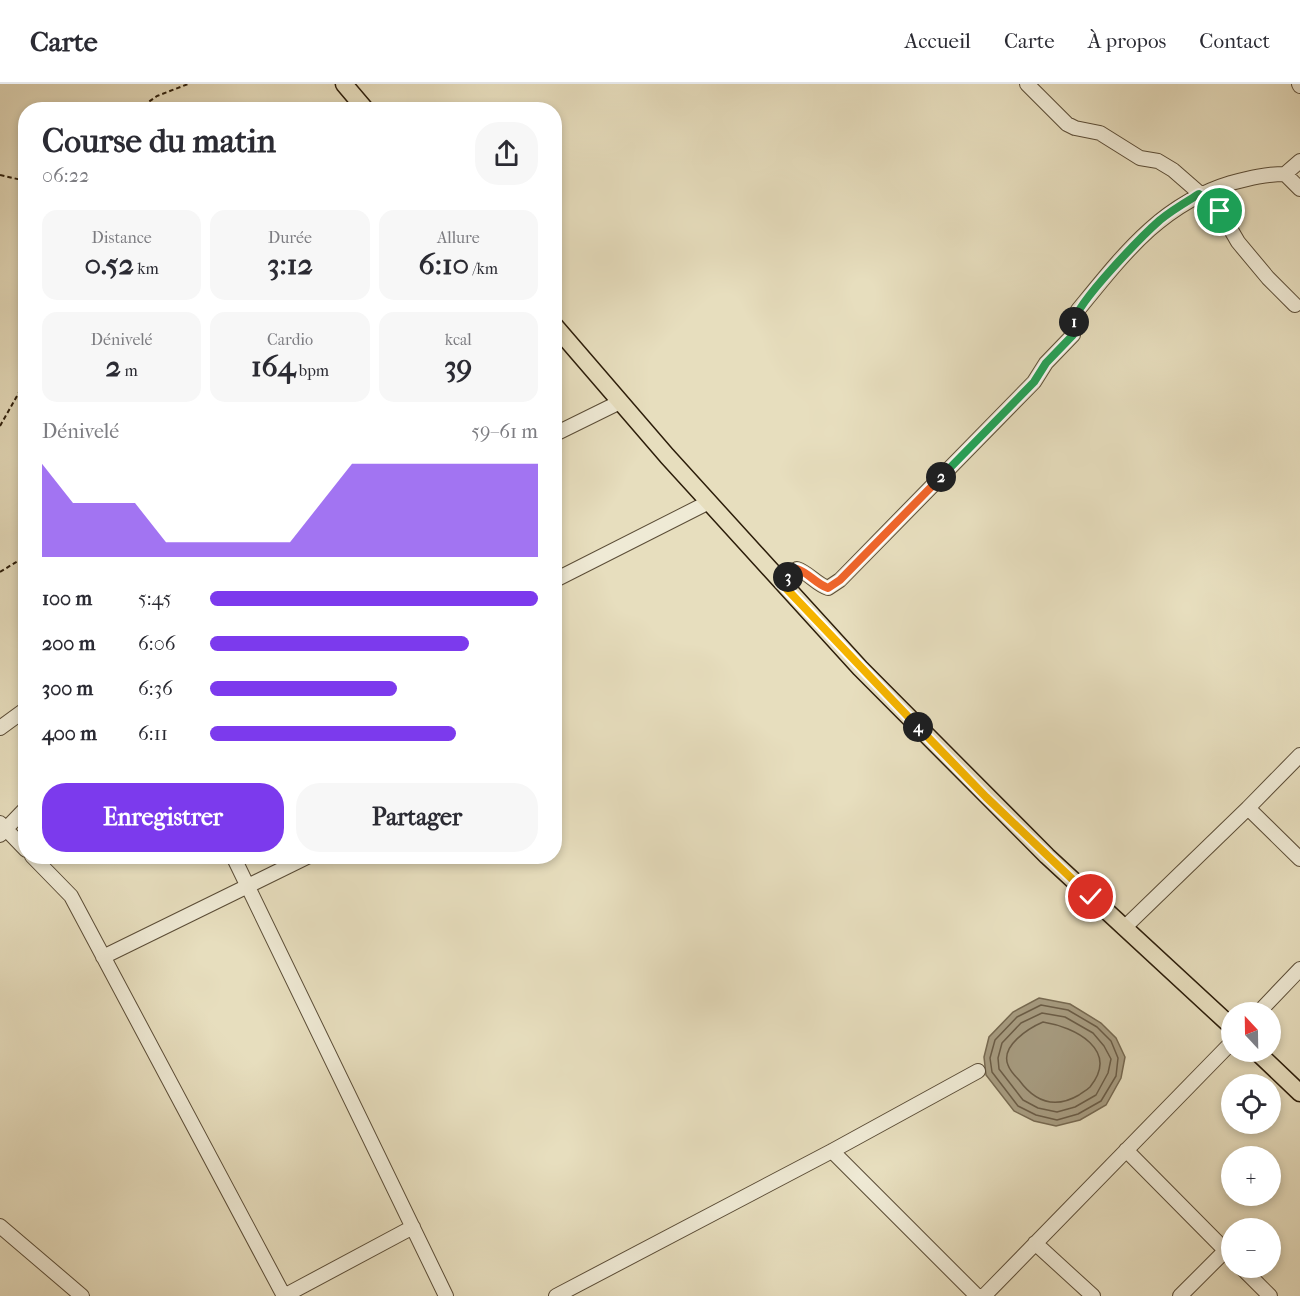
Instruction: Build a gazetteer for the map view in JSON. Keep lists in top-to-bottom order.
{
  "north": "top",
  "page": {
    "header": "Carte",
    "nav": [
      "Accueil",
      "Carte",
      "À propos",
      "Contact"
    ],
    "heading": ["Course du matin", "06:22"],
    "stats": [
      ["Distance", "0.52 km"],
      ["Durée", "3:12"],
      ["Allure", "6:10 /km"],
      ["Dénivelé", "2 m"],
      ["Cardio", "164 bpm"],
      ["kcal", "39"]
    ],
    "pins": [
      "1",
      "2",
      "3",
      "4"
    ],
    "chart": ["Dénivelé", "59–61 m"],
    "list": [
      {
        "name": "100 m",
        "note": "5:45"
      },
      {
        "name": "200 m",
        "note": "6:06"
      },
      {
        "name": "300 m",
        "note": "6:36"
      },
      {
        "name": "400 m",
        "note": "6:11"
      }
    ],
    "buttons": ["Enregistrer", "Partager"],
    "map_buttons": ["+", "−"]
  }
}
